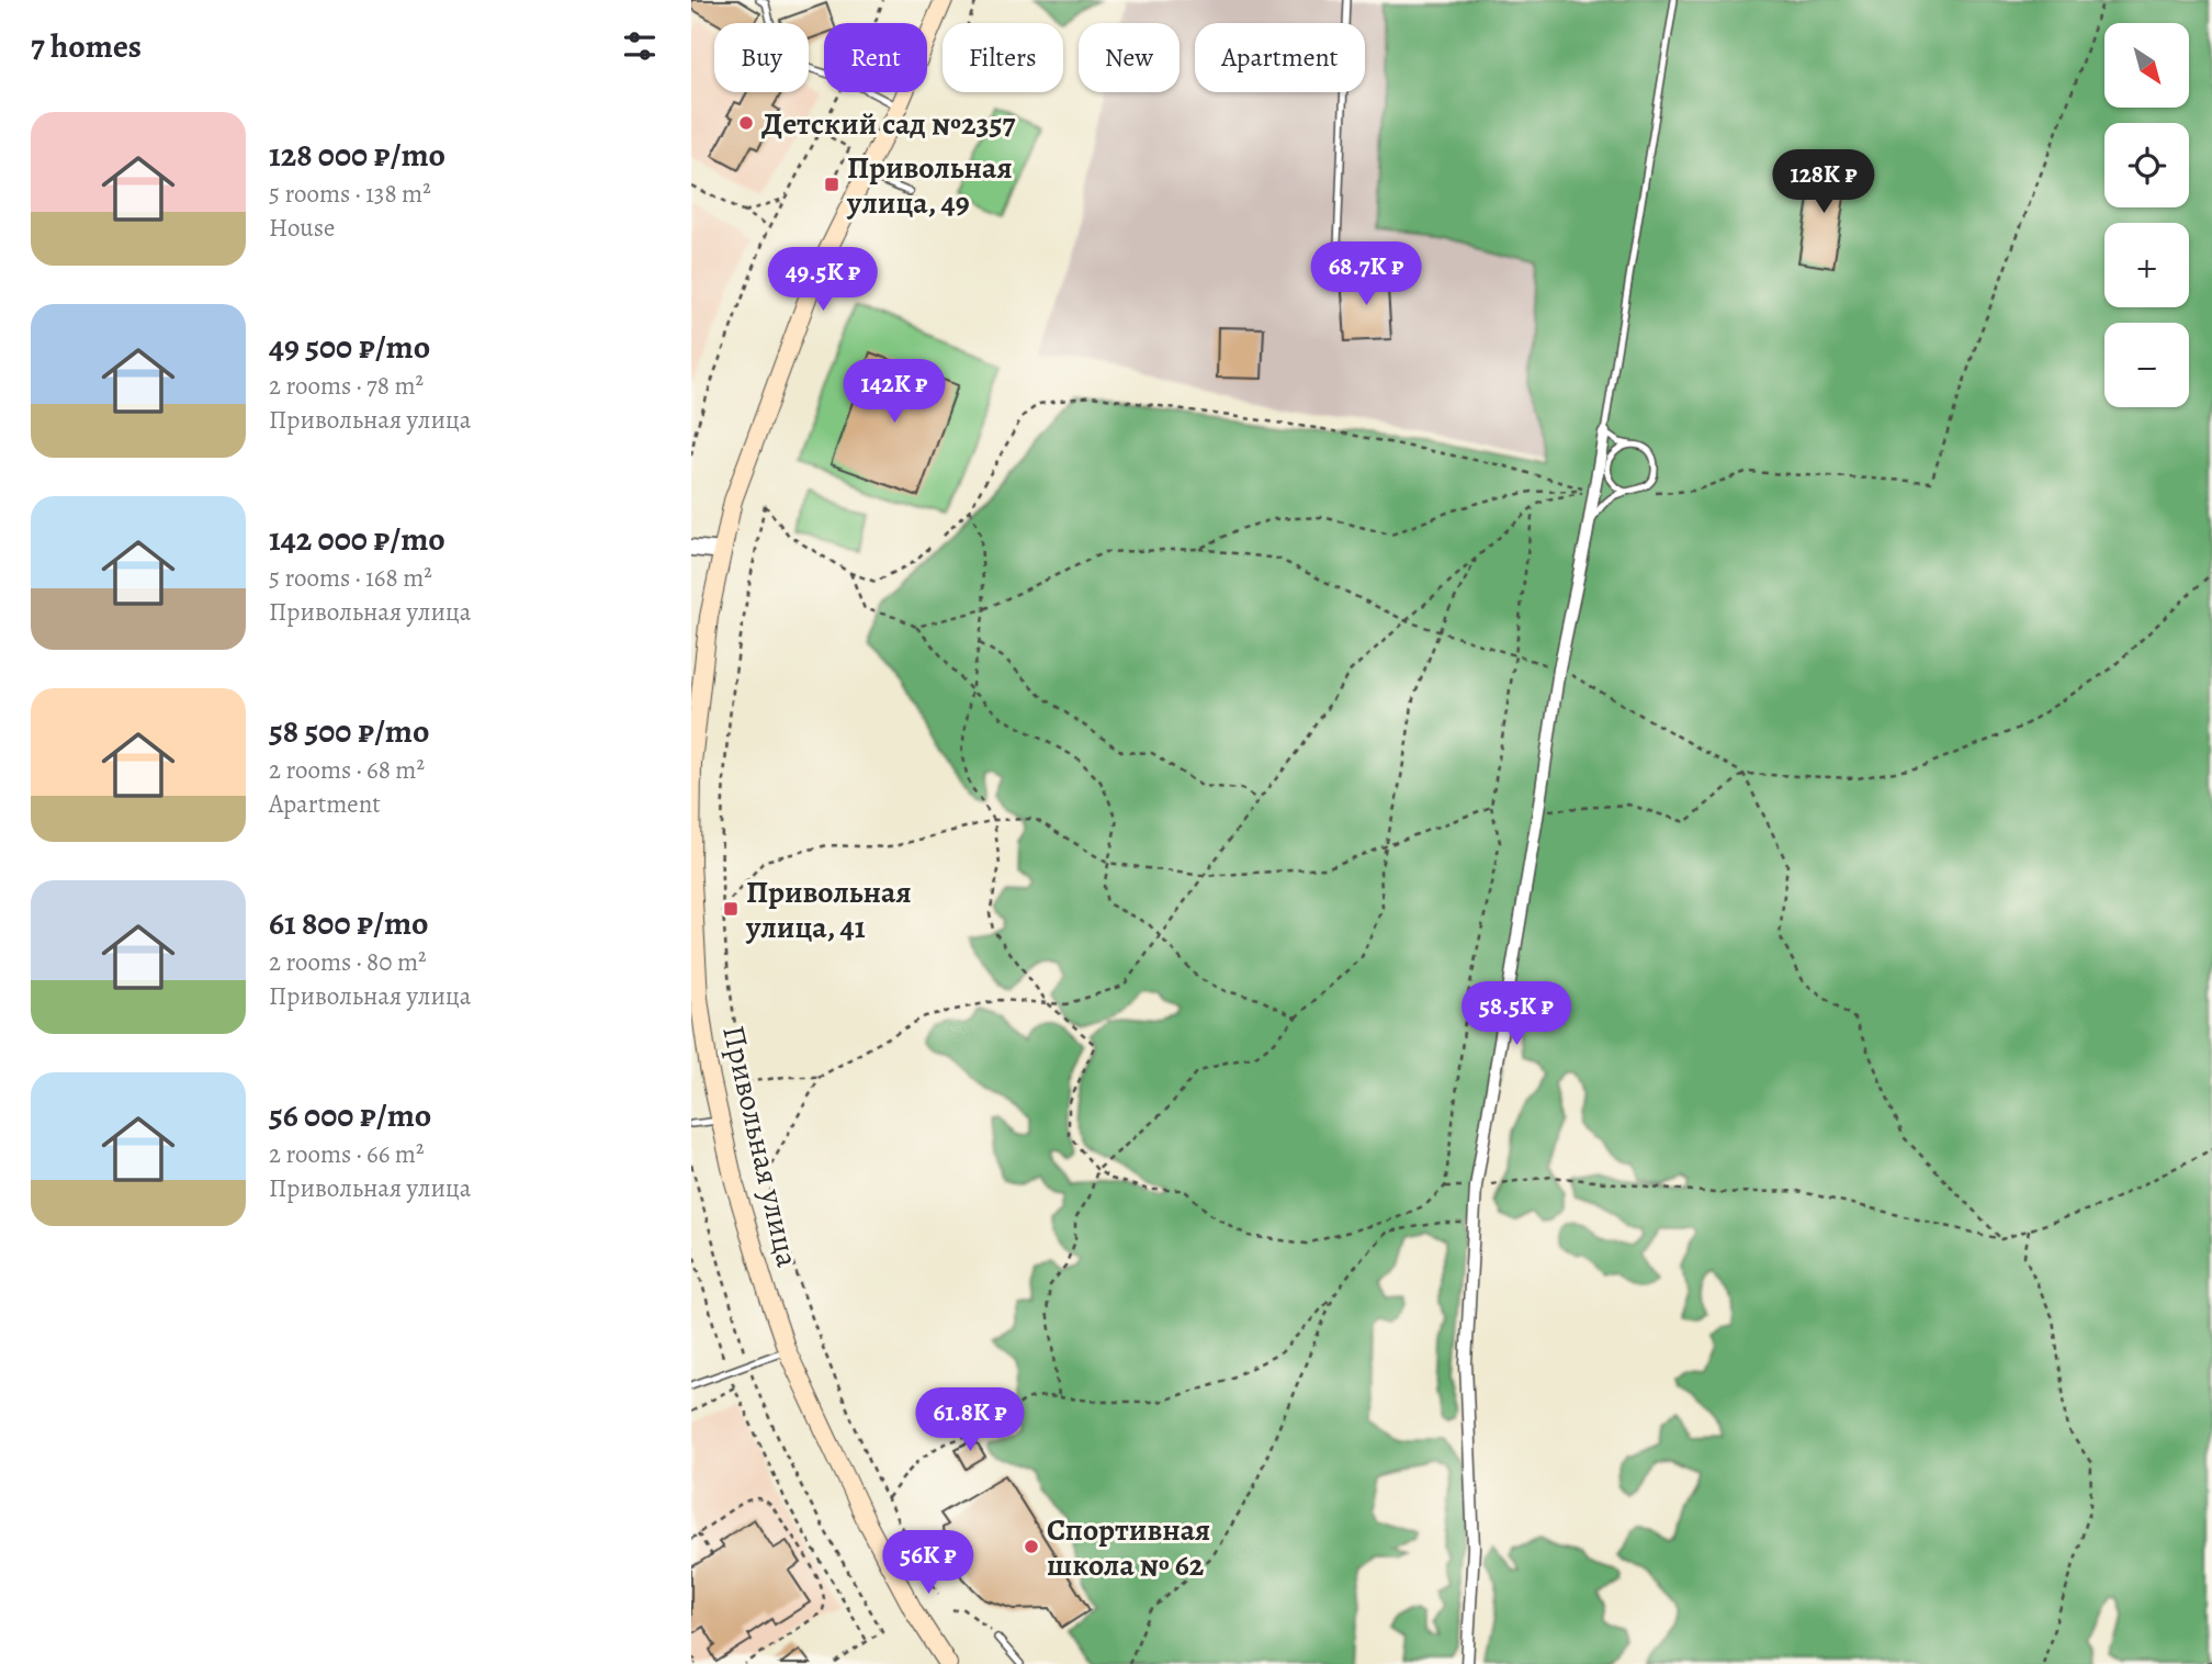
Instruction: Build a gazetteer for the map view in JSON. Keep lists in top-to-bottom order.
{
  "streets": {
    "main road": ["Привольная улица"]
  },
  "places": {
    "other": ["Детский сад №2357", "Спортивная школа № 62"],
    "transit": ["Привольная улица, 49", "Привольная улица, 41"]
  },
  "north": "bottom right",
  "page": {
    "heading": "7 homes",
    "map_buttons": ["+", "−"],
    "chip": [
      "Buy",
      "Rent",
      "Filters",
      "New",
      "Apartment"
    ],
    "list": [
      {
        "name": "128 000 ₽/mo",
        "note": "5 rooms · 138 m² · House"
      },
      {
        "name": "49 500 ₽/mo",
        "note": "2 rooms · 78 m² · Привольная улица"
      },
      {
        "name": "142 000 ₽/mo",
        "note": "5 rooms · 168 m² · Привольная улица"
      },
      {
        "name": "58 500 ₽/mo",
        "note": "2 rooms · 68 m² · Apartment"
      },
      {
        "name": "61 800 ₽/mo",
        "note": "2 rooms · 80 m² · Привольная улица"
      },
      {
        "name": "56 000 ₽/mo",
        "note": "2 rooms · 66 m² · Привольная улица"
      }
    ],
    "price": [
      "128K ₽",
      "68.7K ₽",
      "49.5K ₽",
      "142K ₽",
      "58.5K ₽",
      "61.8K ₽",
      "56K ₽"
    ]
  }
}
